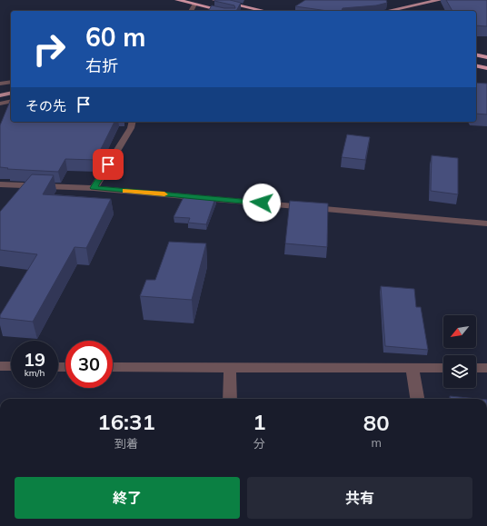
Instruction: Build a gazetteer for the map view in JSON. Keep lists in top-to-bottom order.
{
  "north": "bottom left",
  "page": {
    "turn": ["60 m", "右折"],
    "then": "その先",
    "speed": "19 km/h",
    "limit": "30",
    "eta": [
      "16:31",
      "到着",
      "1",
      "分",
      "80",
      "m"
    ],
    "buttons": ["終了", "共有"]
  }
}
